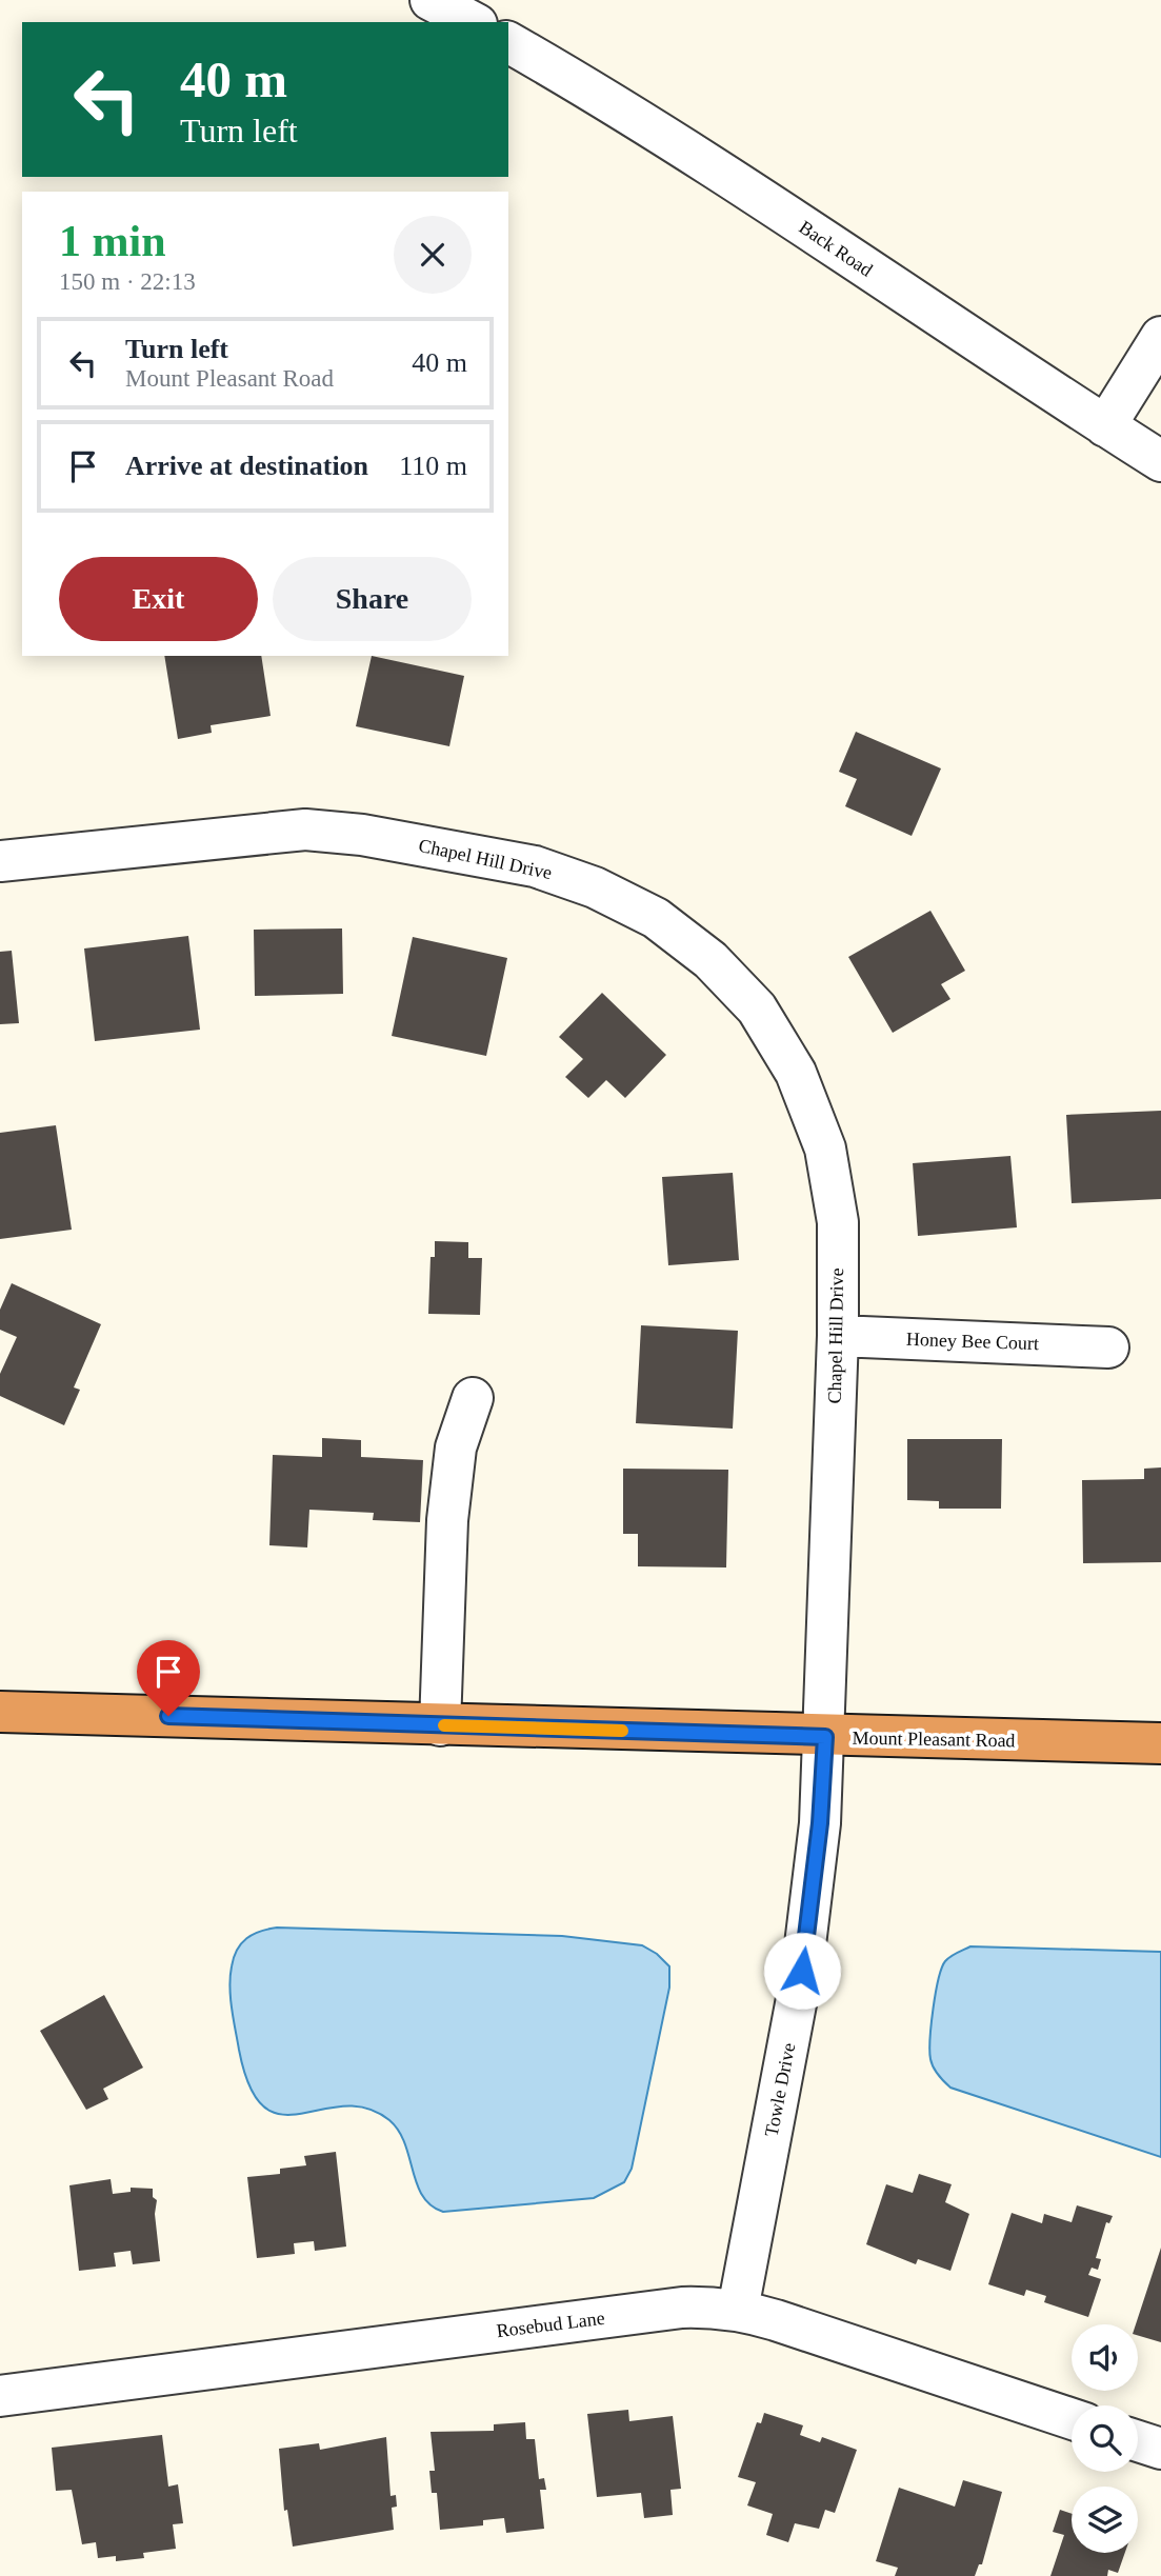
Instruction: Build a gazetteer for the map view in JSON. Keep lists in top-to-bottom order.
{
  "streets": {
    "highway": ["Mount Pleasant Road"],
    "street": [
      "Back Road",
      "Chapel Hill Drive",
      "Honey Bee Court",
      "Towle Drive",
      "Rosebud Lane"
    ]
  },
  "crossings": [
    ["Chapel Hill Drive", "Honey Bee Court"],
    ["Chapel Hill Drive", "Mount Pleasant Road"],
    ["Chapel Hill Drive", "Towle Drive"],
    ["Mount Pleasant Road", "Towle Drive"],
    ["Towle Drive", "Rosebud Lane"]
  ],
  "page": {
    "turn": ["40 m", "Turn left"],
    "heading": ["1 min", "150 m · 22:13"],
    "list": [
      {
        "name": "Turn left",
        "note": "Mount Pleasant Road",
        "value": "40 m"
      },
      {
        "name": "Arrive at destination",
        "value": "110 m"
      }
    ],
    "buttons": ["Exit", "Share"]
  }
}
